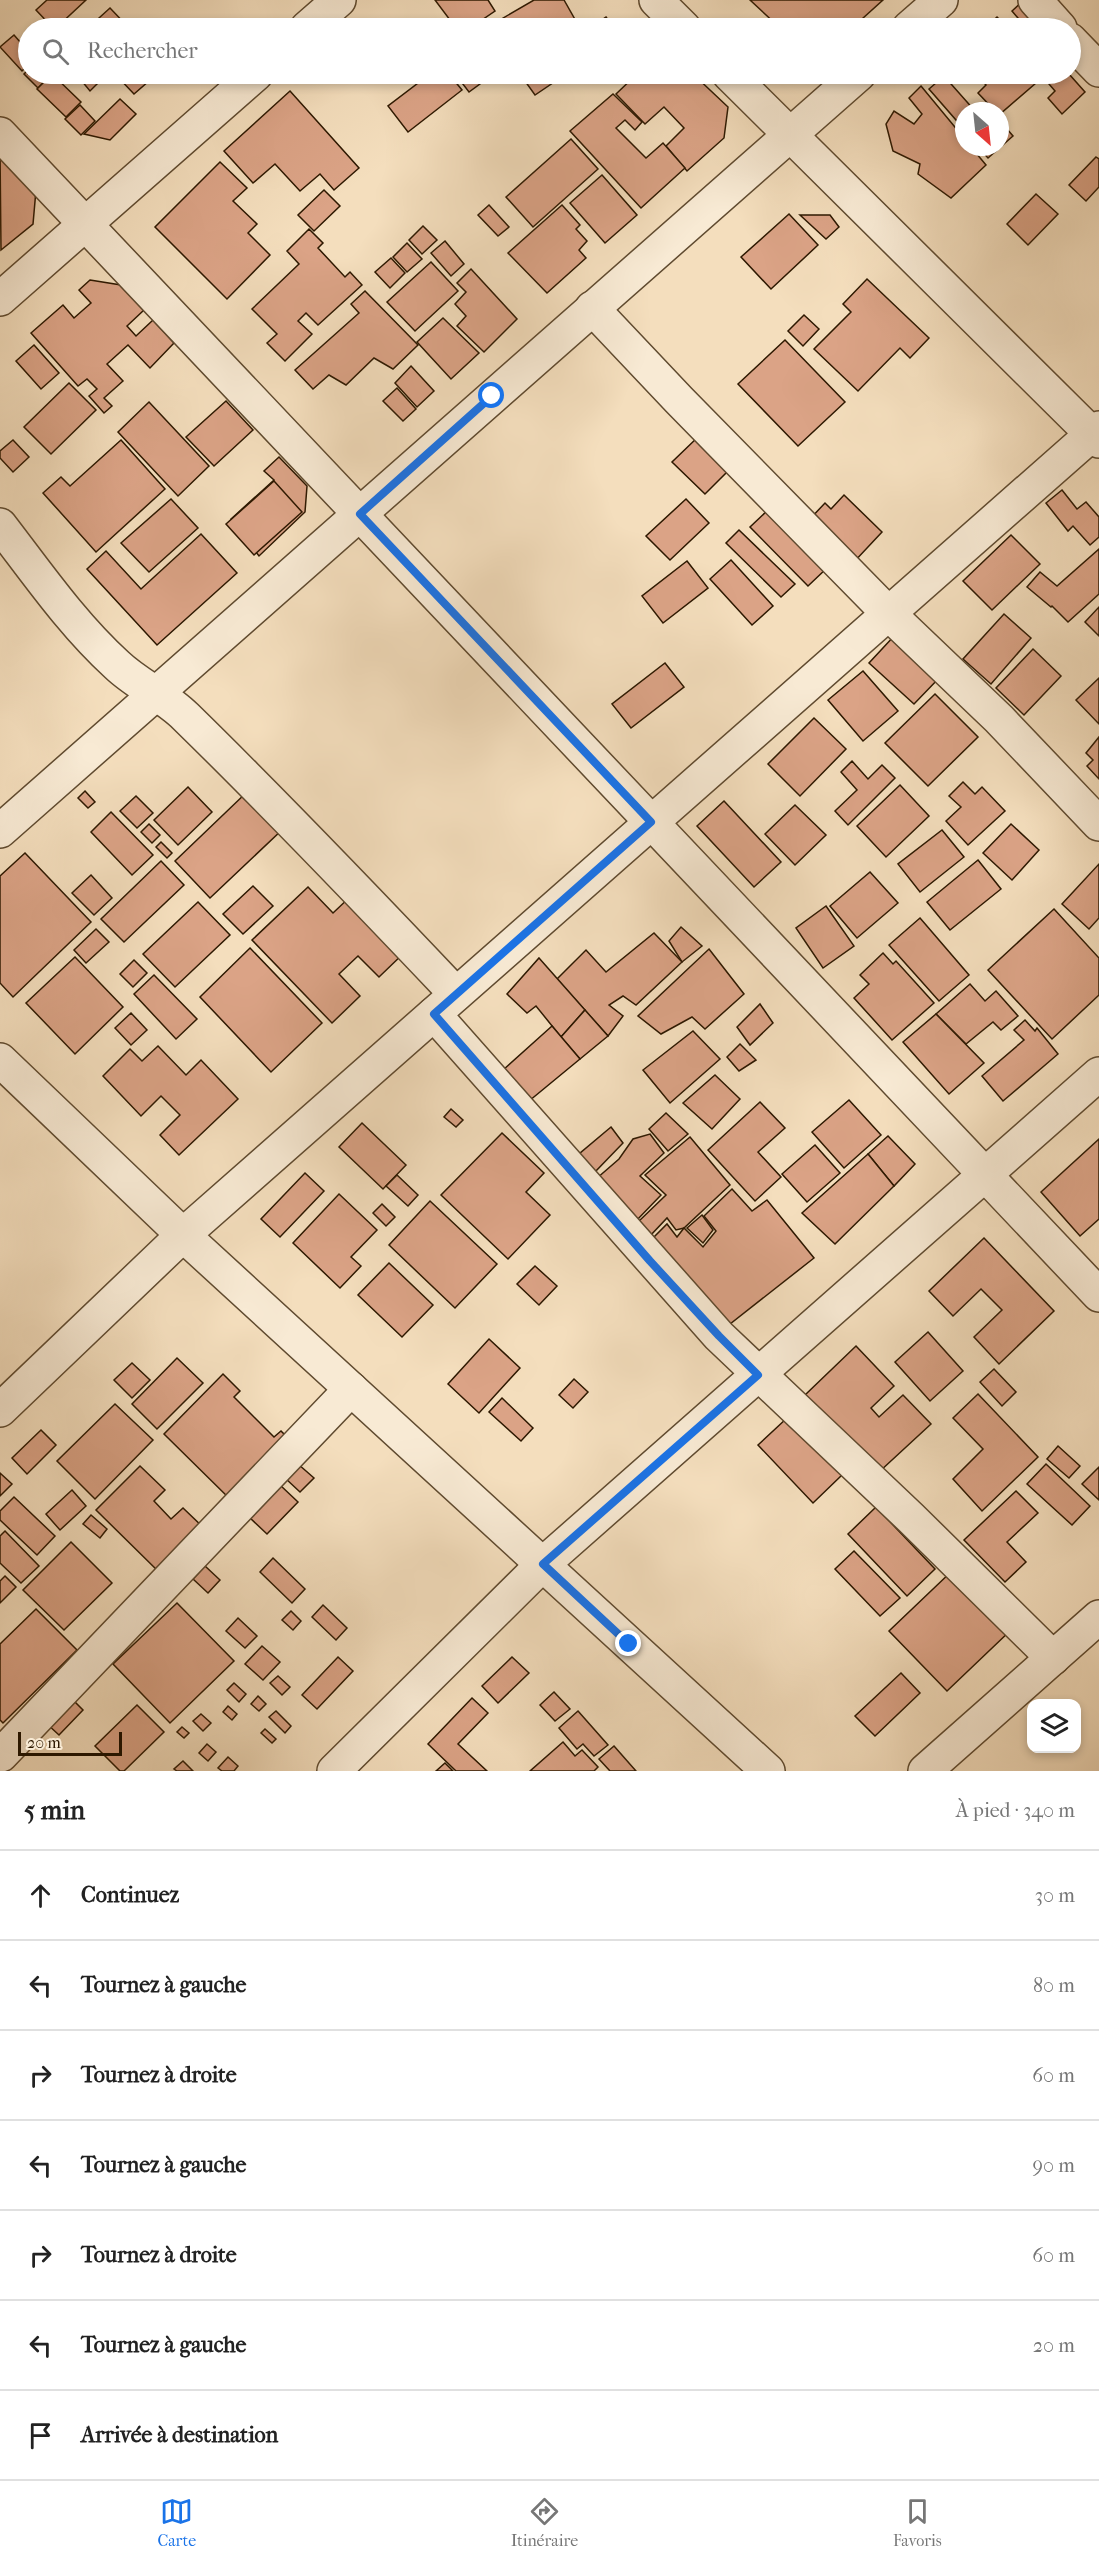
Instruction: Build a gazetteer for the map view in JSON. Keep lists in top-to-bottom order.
{
  "scale_bar": "20 m",
  "north": "bottom right",
  "page": {
    "search": "Rechercher",
    "scale": "20 m",
    "heading": ["5 min", "À pied · 340 m"],
    "list": [
      ["Continuez", "30 m"],
      ["Tournez à gauche", "80 m"],
      ["Tournez à droite", "60 m"],
      ["Tournez à gauche", "90 m"],
      ["Tournez à droite", "60 m"],
      ["Tournez à gauche", "20 m"],
      "Arrivée à destination"
    ],
    "nav": ["Carte", "Itinéraire", "Favoris"]
  }
}
